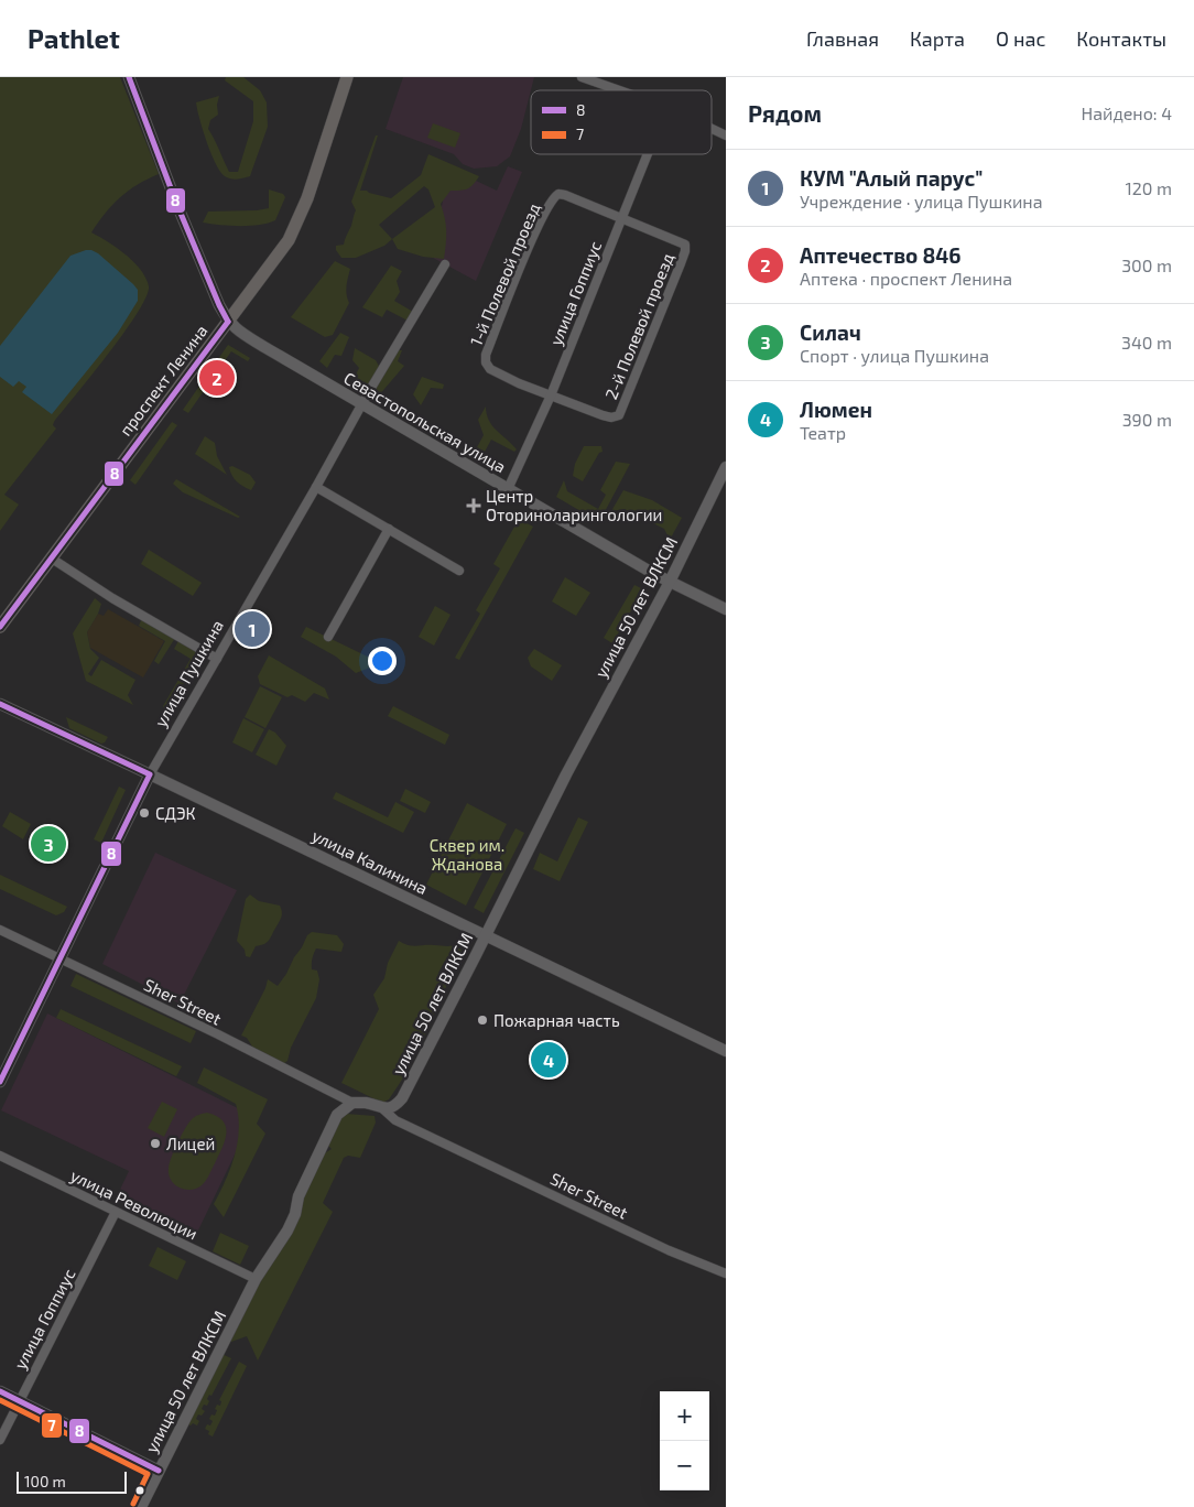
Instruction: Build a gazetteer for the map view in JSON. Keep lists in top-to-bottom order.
{
  "streets": {
    "main road": ["проспект Ленина"],
    "street": [
      "1-й Полевой проезд",
      "улица Гоппиус",
      "2-й Полевой проезд",
      "Севастопольская улица",
      "улица 50 лет ВЛКСМ",
      "улица Пушкина",
      "улица Калинина",
      "Sher Street",
      "улица Революции"
    ]
  },
  "crossings": [
    ["1-й Полевой проезд", "улица Гоппиус"],
    ["1-й Полевой проезд", "2-й Полевой проезд"],
    ["улица Гоппиус", "2-й Полевой проезд"],
    ["улица Гоппиус", "Севастопольская улица"],
    ["улица Гоппиус", "улица Революции"],
    ["проспект Ленина", "Севастопольская улица"],
    ["Севастопольская улица", "улица 50 лет ВЛКСМ"],
    ["Севастопольская улица", "улица Пушкина"],
    ["улица 50 лет ВЛКСМ", "улица Калинина"],
    ["улица 50 лет ВЛКСМ", "Sher Street"],
    ["улица 50 лет ВЛКСМ", "улица Революции"],
    ["улица Пушкина", "улица Калинина"],
    ["улица Пушкина", "Sher Street"]
  ],
  "parks": ["Сквер им. Жданова"],
  "places": {
    "health": ["Центр Оториноларингологии"],
    "other": ["СДЭК", "Пожарная часть", "Лицей"]
  },
  "lines": ["transit line 8", "transit line 7"],
  "legend": ["8", "7"],
  "scale_bar": "100 m",
  "page": {
    "header": "Pathlet",
    "nav": [
      "Главная",
      "Карта",
      "О нас",
      "Контакты"
    ],
    "heading": ["Рядом", "Найдено: 4"],
    "list": [
      {
        "mark": "1",
        "name": "КУМ \"Алый парус\"",
        "note": "Учреждение · улица Пушкина",
        "value": "120 m"
      },
      {
        "mark": "2",
        "name": "Аптечество 846",
        "note": "Аптека · проспект Ленина",
        "value": "300 m"
      },
      {
        "mark": "3",
        "name": "Силач",
        "note": "Спорт · улица Пушкина",
        "value": "340 m"
      },
      {
        "mark": "4",
        "name": "Люмен",
        "note": "Театр",
        "value": "390 m"
      }
    ],
    "pins": [
      "2",
      "1",
      "3",
      "4"
    ],
    "map_buttons": ["+", "−"],
    "scale": "100 m"
  }
}
